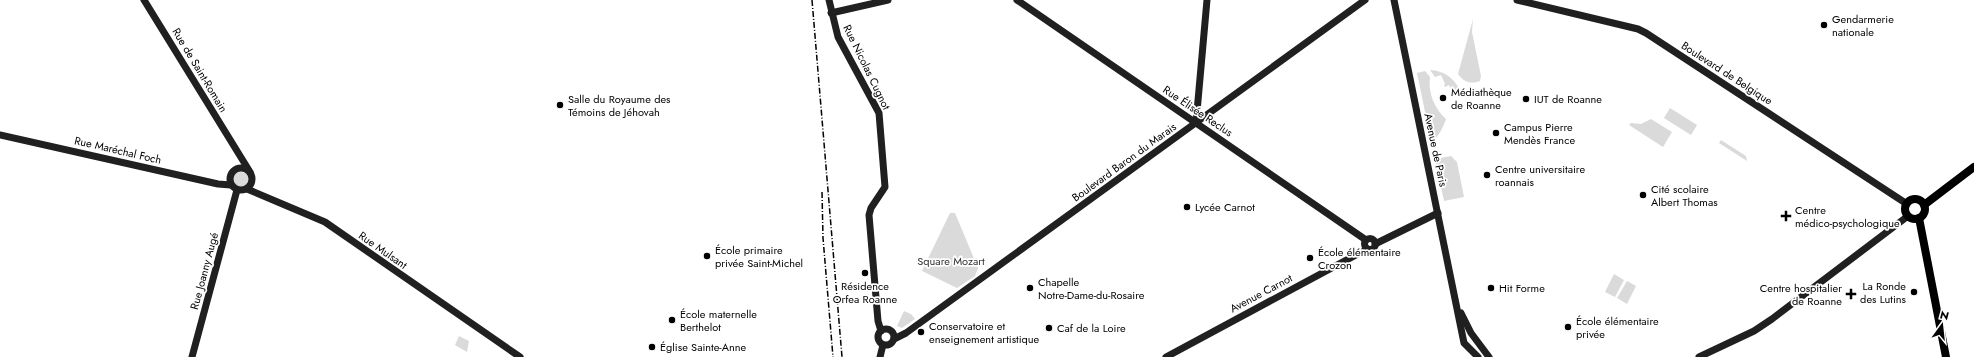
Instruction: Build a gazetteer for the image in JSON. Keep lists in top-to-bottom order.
{
  "streets": {
    "main road": [
      "Rue Nicolas Cugnot",
      "Rue de Saint-Romain",
      "Boulevard de Belgique",
      "Rue Élisée Reclus",
      "Rue Maréchal Foch",
      "Avenue de Paris",
      "Boulevard Baron du Marais",
      "Rue Mulsant",
      "Rue Joanny Augé",
      "Avenue Carnot"
    ]
  },
  "crossings": [
    ["Rue Nicolas Cugnot", "Boulevard Baron du Marais"],
    ["Rue de Saint-Romain", "Rue Maréchal Foch"],
    ["Rue de Saint-Romain", "Rue Mulsant"],
    ["Rue de Saint-Romain", "Rue Joanny Augé"],
    ["Rue Élisée Reclus", "Boulevard Baron du Marais"],
    ["Rue Élisée Reclus", "Avenue Carnot"],
    ["Rue Maréchal Foch", "Rue Mulsant"],
    ["Rue Maréchal Foch", "Rue Joanny Augé"],
    ["Rue Mulsant", "Rue Joanny Augé"]
  ],
  "parks": ["Square Mozart"],
  "places": {
    "other": [
      "Gendarmerie nationale",
      "Médiathèque de Roanne",
      "IUT de Roanne",
      "Salle du Royaume des Témoins de Jéhovah",
      "Campus Pierre Mendès France",
      "Centre universitaire roannais",
      "Cité scolaire Albert Thomas",
      "Lycée Carnot",
      "École primaire privée Saint-Michel",
      "École élémentaire Crozon",
      "Résidence Orfea Roanne",
      "Chapelle Notre-Dame-du-Rosaire",
      "Hit Forme",
      "La Ronde des Lutins",
      "École maternelle Berthelot",
      "École élémentaire privée",
      "Caf de la Loire",
      "Conservatoire et enseignement artistique",
      "Église Sainte-Anne"
    ],
    "health": ["Centre médico-psychologique", "Centre hospitalier de Roanne"]
  },
  "north": "top"
}
